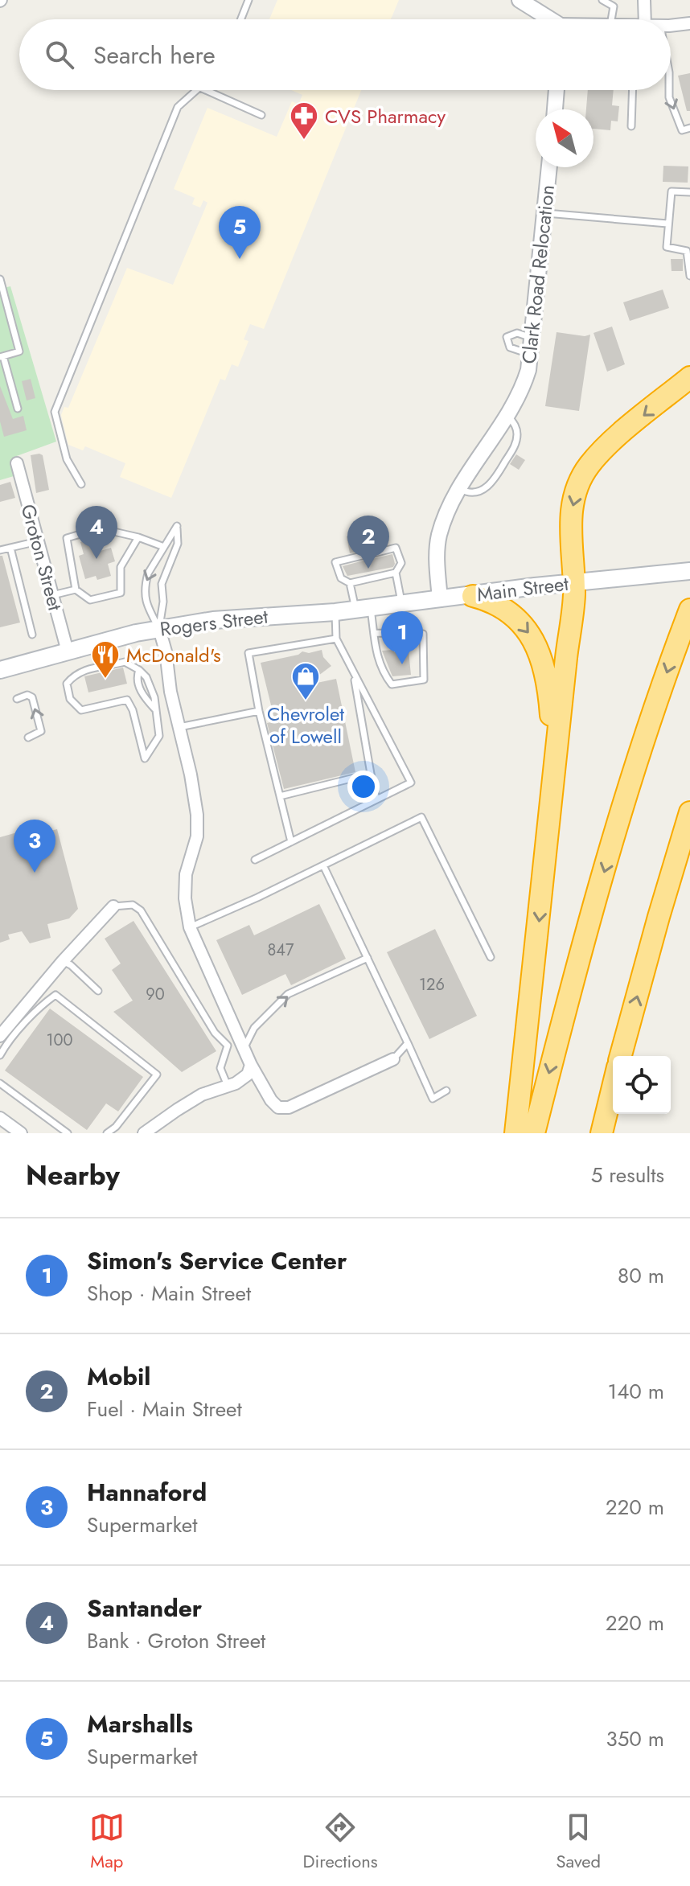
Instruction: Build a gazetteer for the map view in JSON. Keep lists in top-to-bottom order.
{
  "streets": {
    "main road": ["Main Street", "Rogers Street"],
    "street": ["Clark Road Relocation", "Groton Street"]
  },
  "crossings": [
    ["Clark Road Relocation", "Main Street"],
    ["Groton Street", "Rogers Street"],
    ["Main Street", "Rogers Street"]
  ],
  "places": {
    "pharmacy": ["CVS Pharmacy"],
    "restaurant": ["McDonald's"],
    "shop": ["Chevrolet of Lowell"]
  },
  "house_numbers": [
    "847",
    "126",
    "90",
    "100"
  ],
  "north": "top left",
  "page": {
    "search": "Search here",
    "pins": [
      "5",
      "4",
      "2",
      "1",
      "3"
    ],
    "heading": ["Nearby", "5 results"],
    "list": [
      {
        "mark": "1",
        "name": "Simon's Service Center",
        "note": "Shop · Main Street",
        "value": "80 m"
      },
      {
        "mark": "2",
        "name": "Mobil",
        "note": "Fuel · Main Street",
        "value": "140 m"
      },
      {
        "mark": "3",
        "name": "Hannaford",
        "note": "Supermarket",
        "value": "220 m"
      },
      {
        "mark": "4",
        "name": "Santander",
        "note": "Bank · Groton Street",
        "value": "220 m"
      },
      {
        "mark": "5",
        "name": "Marshalls",
        "note": "Supermarket",
        "value": "350 m"
      }
    ],
    "nav": ["Map", "Directions", "Saved"]
  }
}
